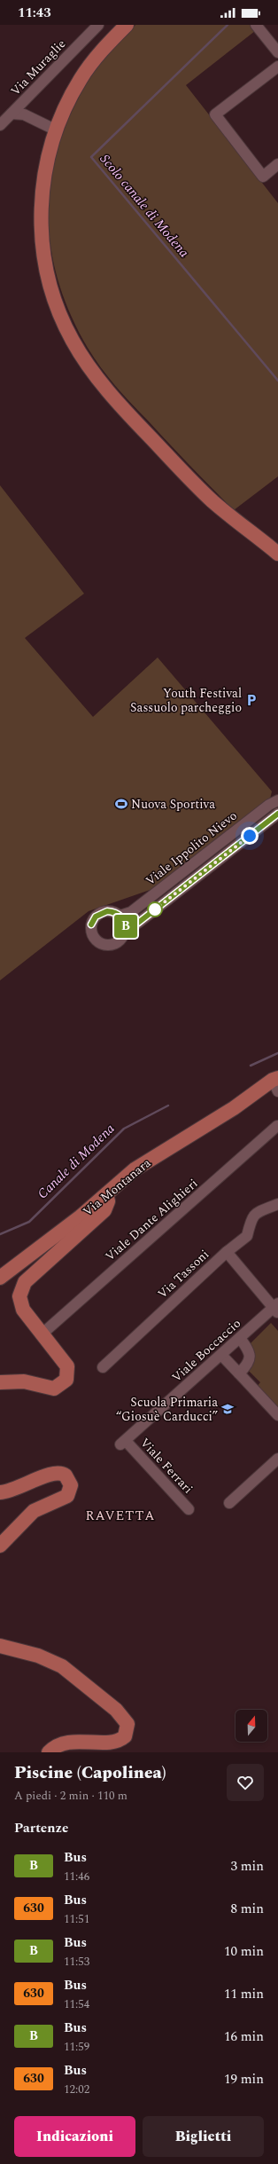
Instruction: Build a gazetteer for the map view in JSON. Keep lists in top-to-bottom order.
{
  "streets": {
    "main road": ["Via Montanara"],
    "street": [
      "Via Muraglie",
      "Viale Ippolito Nievo",
      "Viale Dante Alighieri",
      "Via Tassoni",
      "Viale Boccaccio",
      "Viale Ferrari"
    ]
  },
  "crossings": [
    ["Viale Boccaccio", "Viale Ferrari"]
  ],
  "districts": ["RAVETTA"],
  "water": ["Scolo canale di Modena", "Canale di Modena"],
  "places": {
    "parking": ["Youth Festival Sassuolo parcheggio"],
    "sports": ["Nuova Sportiva"],
    "school or university": ["Scuola Primaria “Giosuè Carducci”"]
  },
  "lines": ["bus line B"],
  "north": "top",
  "page": {
    "status": "11:43",
    "on_map": "B",
    "heading": [
      ["Piscine (Capolinea)", "A piedi · 2 min · 110 m"],
      "Partenze"
    ],
    "list": [
      {
        "mark": "B",
        "name": "Bus",
        "note": "11:46",
        "value": "3 min"
      },
      {
        "mark": "630",
        "name": "Bus",
        "note": "11:51",
        "value": "8 min"
      },
      {
        "mark": "B",
        "name": "Bus",
        "note": "11:53",
        "value": "10 min"
      },
      {
        "mark": "630",
        "name": "Bus",
        "note": "11:54",
        "value": "11 min"
      },
      {
        "mark": "B",
        "name": "Bus",
        "note": "11:59",
        "value": "16 min"
      },
      {
        "mark": "630",
        "name": "Bus",
        "note": "12:02",
        "value": "19 min"
      }
    ],
    "buttons": ["Indicazioni", "Biglietti"]
  }
}
